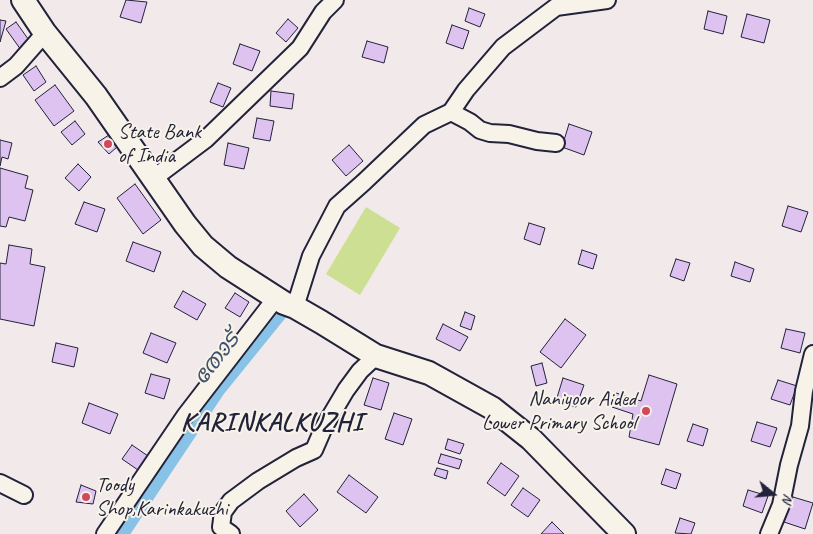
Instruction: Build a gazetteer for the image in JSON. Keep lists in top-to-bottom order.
{
  "districts": ["KARINKALKUZHI"],
  "water": ["തോട്"],
  "places": ["State Bank of India", "Naniyoor Aided Lower Primary School", "Toody Shop,Karinkakuzhi"],
  "north": "right"
}
